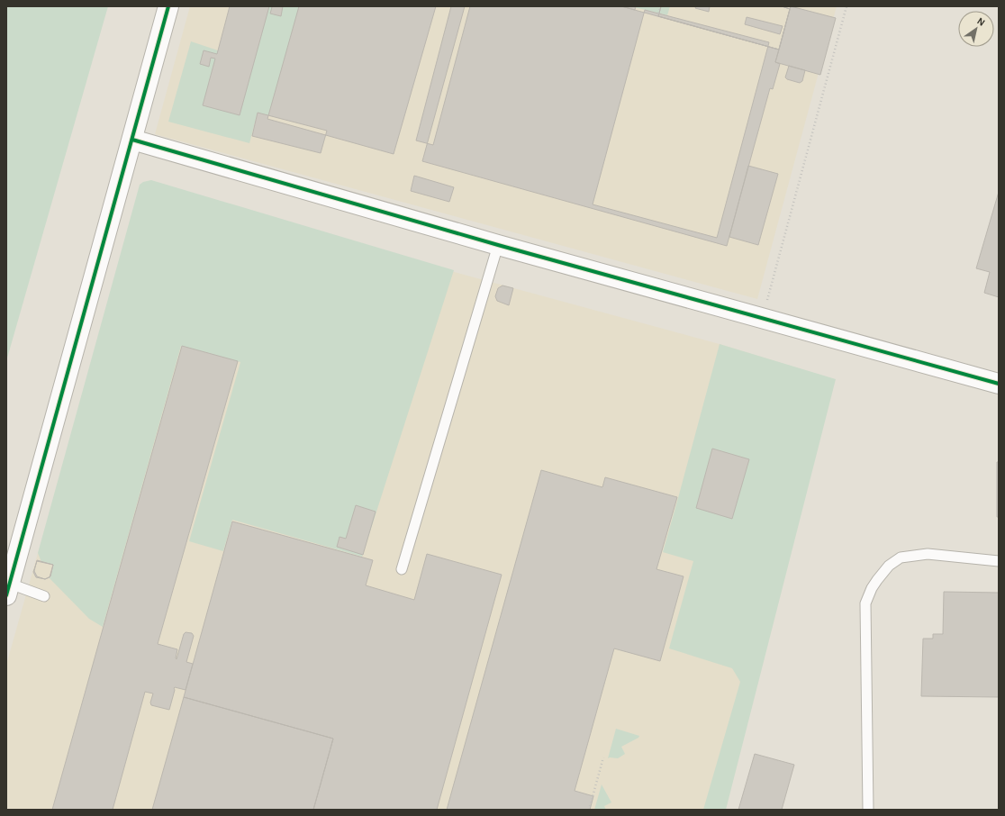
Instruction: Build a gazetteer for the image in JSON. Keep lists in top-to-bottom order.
{
  "north": "top right"
}
